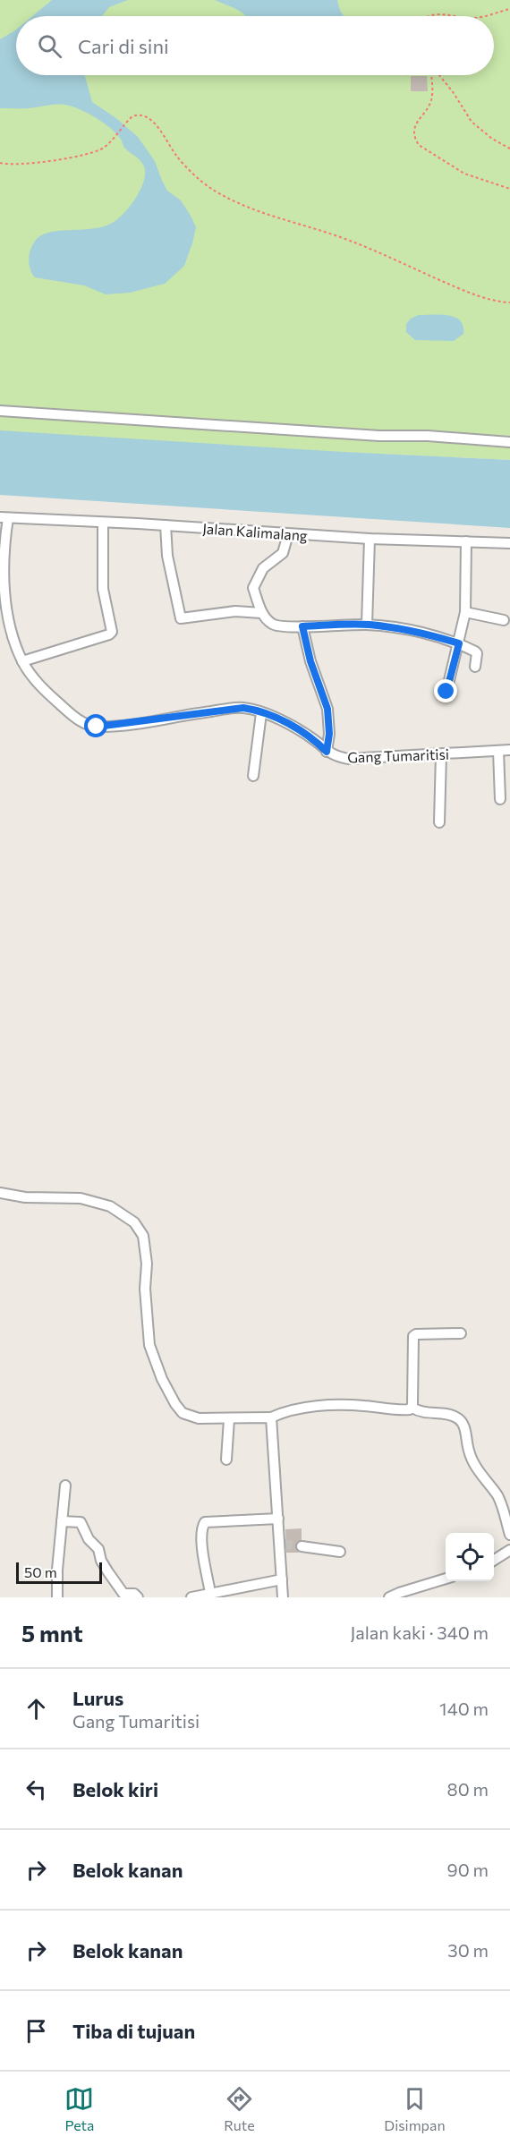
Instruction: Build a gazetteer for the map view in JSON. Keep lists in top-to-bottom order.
{
  "streets": {
    "street": ["Jalan Kalimalang", "Gang Tumaritisi"]
  },
  "crossings": [
    ["Jalan Kalimalang", "Gang Tumaritisi"]
  ],
  "scale_bar": "50 m",
  "page": {
    "search": "Cari di sini",
    "scale": "50 m",
    "heading": ["5 mnt", "Jalan kaki · 340 m"],
    "list": [
      ["Lurus", "Gang Tumaritisi", "140 m"],
      ["Belok kiri", "80 m"],
      ["Belok kanan", "90 m"],
      ["Belok kanan", "30 m"],
      "Tiba di tujuan"
    ],
    "nav": ["Peta", "Rute", "Disimpan"]
  }
}
